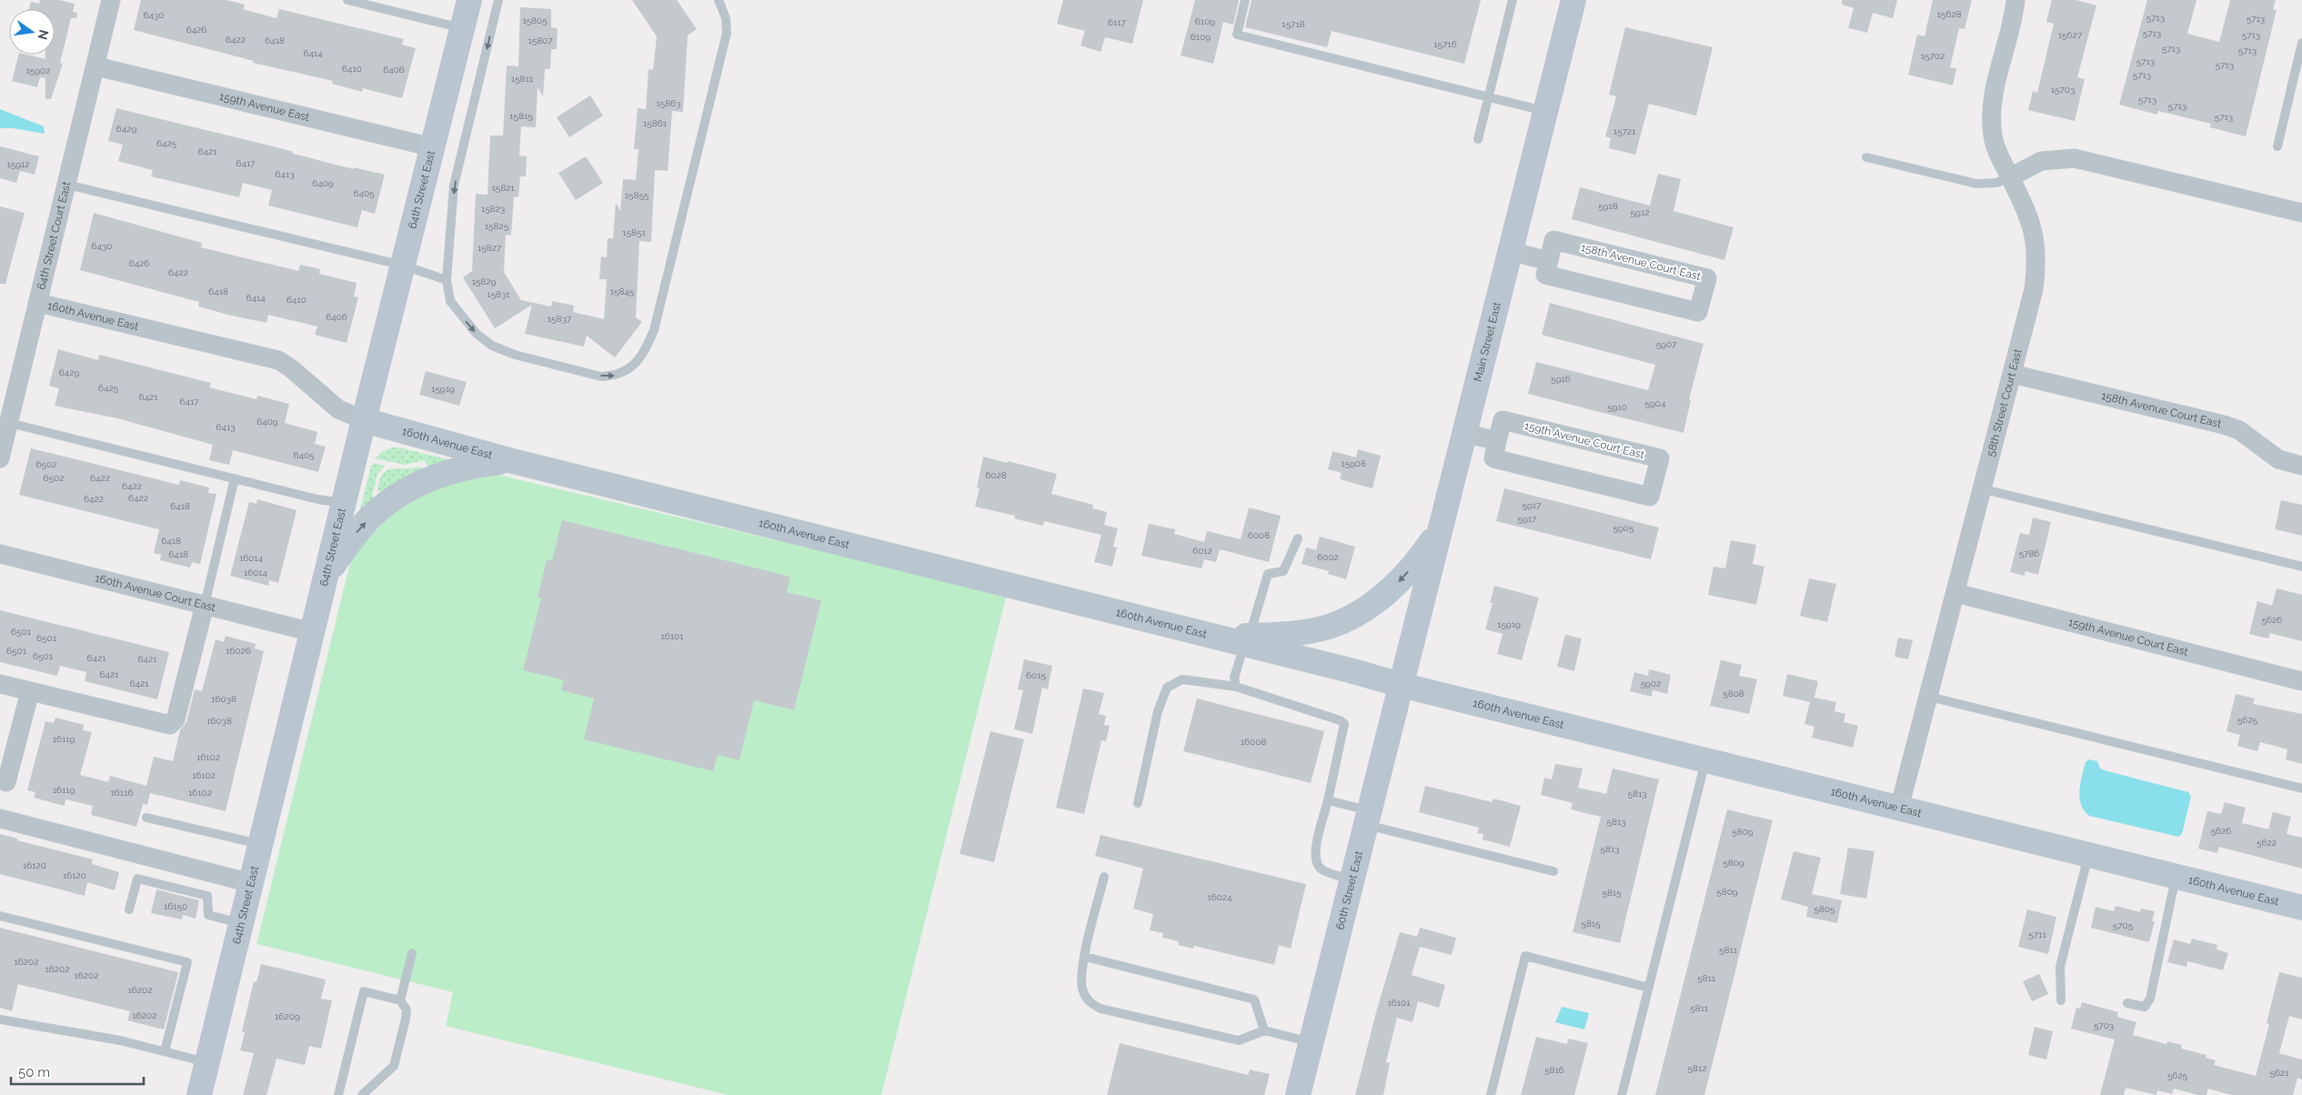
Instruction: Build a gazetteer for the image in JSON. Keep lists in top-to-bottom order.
{
  "streets": {
    "street": [
      "159th Avenue East",
      "64th Street East",
      "64th Street Court East",
      "158th Avenue Court East",
      "160th Avenue East",
      "Main Street East",
      "58th Street Court East",
      "159th Avenue Court East",
      "160th Avenue Court East",
      "60th Street East"
    ]
  },
  "crossings": [
    ["159th Avenue East", "64th Street East"],
    ["159th Avenue East", "64th Street Court East"],
    ["64th Street East", "160th Avenue East"],
    ["64th Street East", "160th Avenue Court East"],
    ["64th Street Court East", "160th Avenue East"],
    ["158th Avenue Court East", "58th Street Court East"],
    ["160th Avenue East", "Main Street East"],
    ["160th Avenue East", "58th Street Court East"],
    ["160th Avenue East", "60th Street East"],
    ["Main Street East", "60th Street East"],
    ["58th Street Court East", "159th Avenue Court East"]
  ],
  "house_numbers": [
    "15628",
    "6430",
    "5713",
    "5713",
    "15805",
    "6109",
    "6117",
    "15718",
    "6426",
    "5713",
    "15627",
    "5713",
    "6109",
    "6422",
    "6418",
    "15807",
    "15716",
    "5713",
    "5713",
    "6414",
    "15702",
    "5713",
    "5713",
    "6410",
    "6406",
    "15902",
    "5713",
    "15811",
    "15703",
    "5713",
    "15863",
    "5713",
    "15815",
    "5713",
    "15861",
    "6429",
    "15721",
    "6425",
    "6421",
    "6417",
    "15912",
    "6413",
    "6409",
    "15821",
    "6405",
    "15855",
    "5918",
    "15823",
    "5912",
    "15825",
    "15851",
    "6430",
    "15827",
    "6426",
    "6422",
    "15829",
    "6418",
    "15845",
    "15831",
    "6414",
    "6410",
    "6406",
    "15837",
    "5907",
    "6429",
    "5916",
    "6425",
    "15919",
    "6421",
    "6417",
    "5904",
    "5910",
    "6409",
    "6413",
    "6405",
    "15908",
    "6502",
    "6028",
    "6502",
    "6422",
    "6422",
    "6422",
    "6422",
    "5917",
    "6418",
    "5917",
    "5905",
    "6008",
    "6418",
    "6012",
    "5786",
    "6418",
    "6002",
    "16014",
    "16014",
    "5626",
    "15919",
    "6501",
    "16101",
    "6501",
    "6501",
    "16026",
    "6501",
    "6421",
    "6421",
    "6421",
    "6015",
    "6421",
    "5902",
    "5808",
    "16038",
    "5625",
    "16038",
    "16119",
    "16008",
    "16102",
    "16102",
    "16119",
    "16116",
    "16102",
    "5813",
    "5813",
    "5626",
    "5809",
    "5622",
    "5813",
    "5809",
    "16120",
    "16120",
    "5809",
    "5815",
    "16024",
    "16150",
    "5805",
    "5815",
    "5705",
    "5711",
    "5811",
    "16202",
    "16202",
    "16202",
    "5811",
    "16202",
    "16101",
    "5811",
    "16202",
    "16209",
    "5703",
    "5812",
    "5816",
    "5621",
    "5625"
  ],
  "scale_bar": "50 m",
  "north": "right"
}
